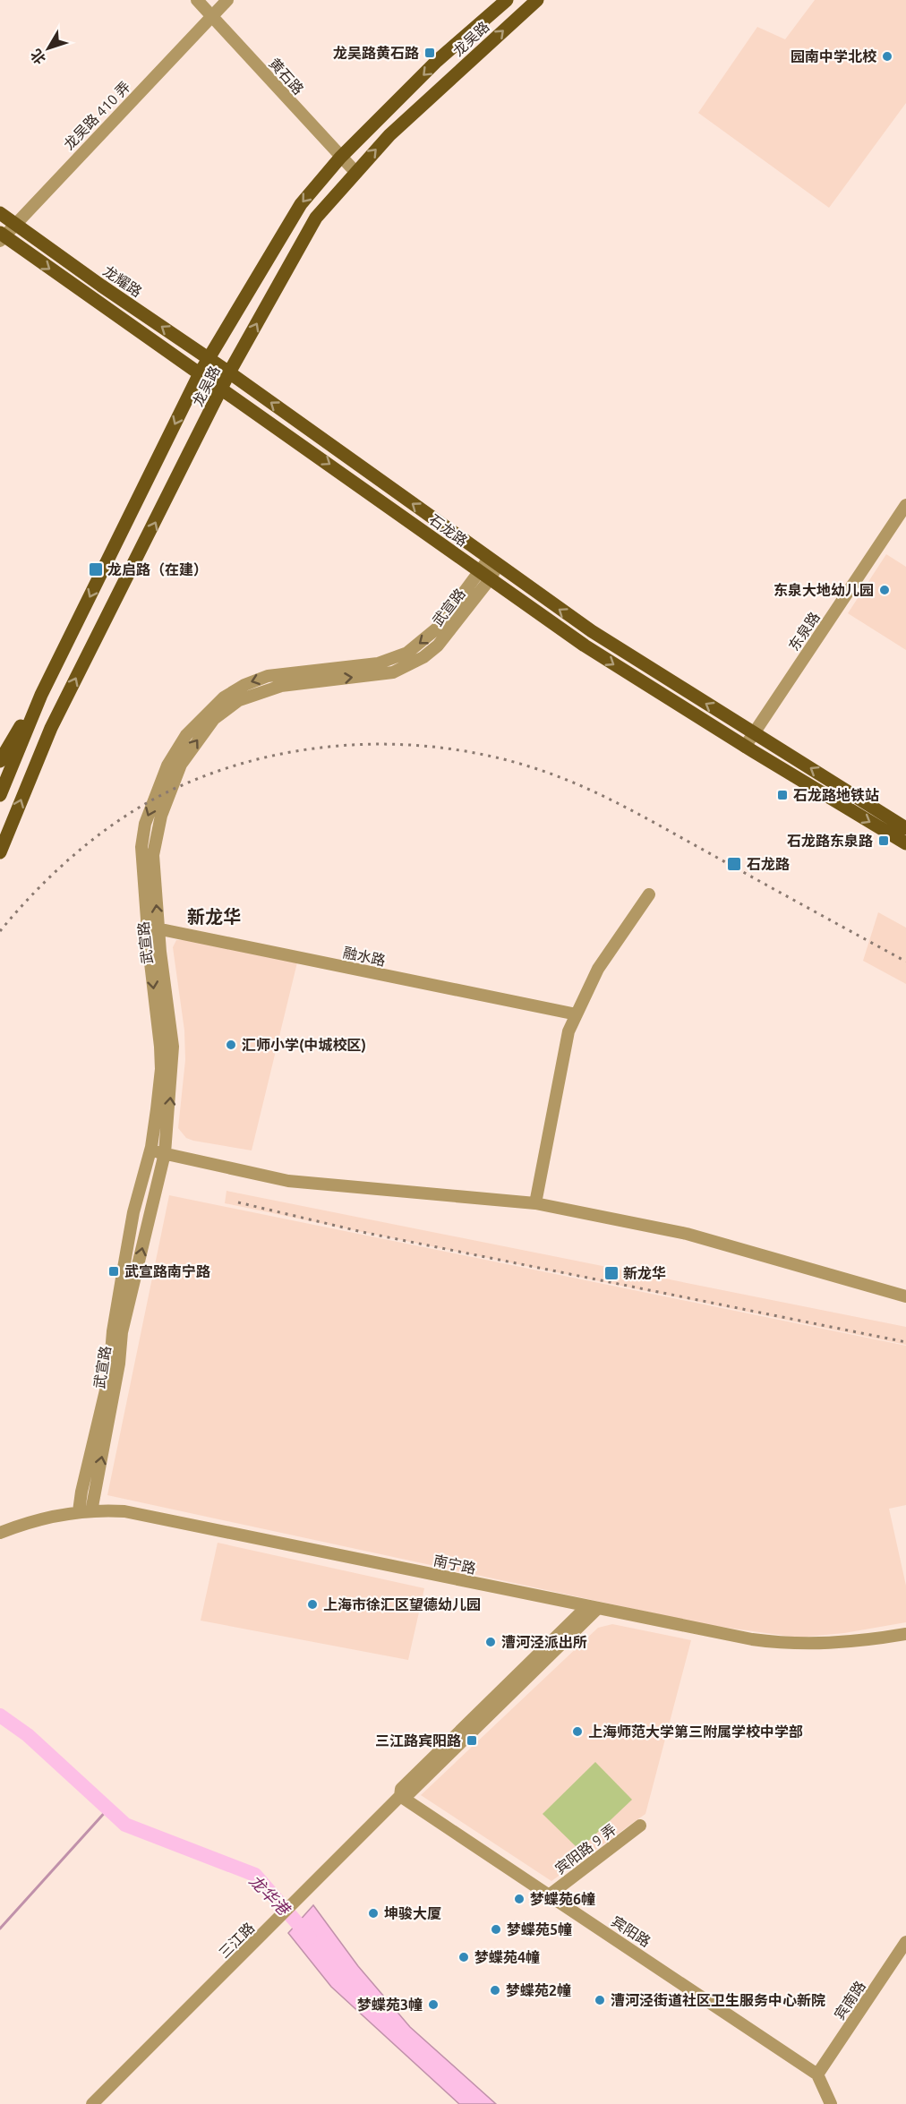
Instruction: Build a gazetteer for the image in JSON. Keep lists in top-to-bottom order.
{
  "streets": {
    "main road": ["龙吴路", "龙耀路", "石龙路"],
    "street": [
      "黄石路",
      "龙吴路 410 弄",
      "武宣路",
      "东泉路",
      "融水路",
      "南宁路",
      "宾阳路 9 弄",
      "宾阳路",
      "三江路",
      "宾南路"
    ]
  },
  "crossings": [
    ["龙吴路", "黄石路"],
    ["龙吴路", "龙耀路"],
    ["龙吴路", "石龙路"],
    ["黄石路", "龙吴路 410 弄"],
    ["龙吴路 410 弄", "龙耀路"],
    ["龙耀路", "石龙路"],
    ["石龙路", "东泉路"],
    ["武宣路", "融水路"],
    ["武宣路", "南宁路"],
    ["南宁路", "三江路"],
    ["宾阳路 9 弄", "宾阳路"],
    ["宾阳路", "三江路"],
    ["宾阳路", "宾南路"]
  ],
  "districts": ["新龙华"],
  "water": ["龙华港"],
  "places": {
    "transit": [
      "龙吴路黄石路",
      "龙启路（在建）",
      "石龙路地铁站",
      "石龙路东泉路",
      "石龙路",
      "武宣路南宁路",
      "新龙华",
      "三江路宾阳路"
    ],
    "other": [
      "园南中学北校",
      "东泉大地幼儿园",
      "汇师小学(中城校区)",
      "上海市徐汇区望德幼儿园",
      "漕河泾派出所",
      "上海师范大学第三附属学校中学部",
      "梦蝶苑6幢",
      "坤骏大厦",
      "梦蝶苑5幢",
      "梦蝶苑4幢",
      "梦蝶苑2幢",
      "漕河泾街道社区卫生服务中心新院",
      "梦蝶苑3幢"
    ]
  },
  "north": "bottom left"
}
